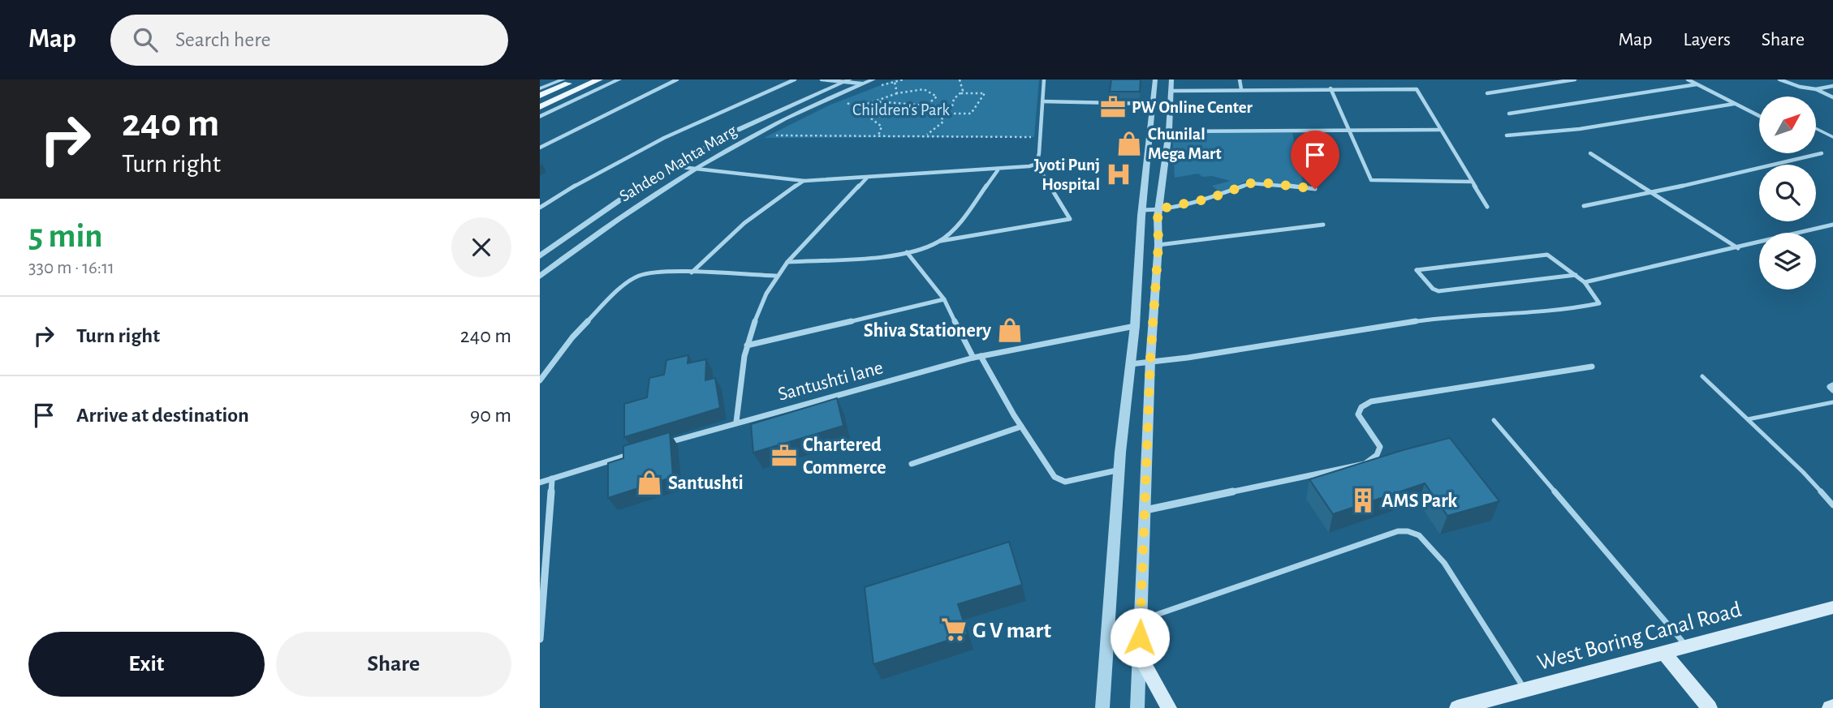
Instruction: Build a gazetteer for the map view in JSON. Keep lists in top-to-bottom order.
{
  "streets": {
    "main road": ["West Boring Canal Road"],
    "street": ["Sahdeo Mahta Marg", "Santushti lane"]
  },
  "parks": ["Children's Park"],
  "places": {
    "office": ["PW Online Center", "Chartered Commerce"],
    "shop": ["Chunilal Mega Mart", "Shiva Stationery", "Santushti"],
    "hospital": ["Jyoti Punj Hospital"],
    "building": ["AMS Park"],
    "supermarket": ["G V mart"]
  },
  "north": "top right",
  "page": {
    "header": "Map",
    "search": "Search here",
    "nav": ["Map", "Layers", "Share"],
    "turn": ["240 m", "Turn right"],
    "heading": ["5 min", "330 m · 16:11"],
    "list": [
      {
        "name": "Turn right",
        "value": "240 m"
      },
      {
        "name": "Arrive at destination",
        "value": "90 m"
      }
    ],
    "buttons": ["Exit", "Share"]
  }
}
